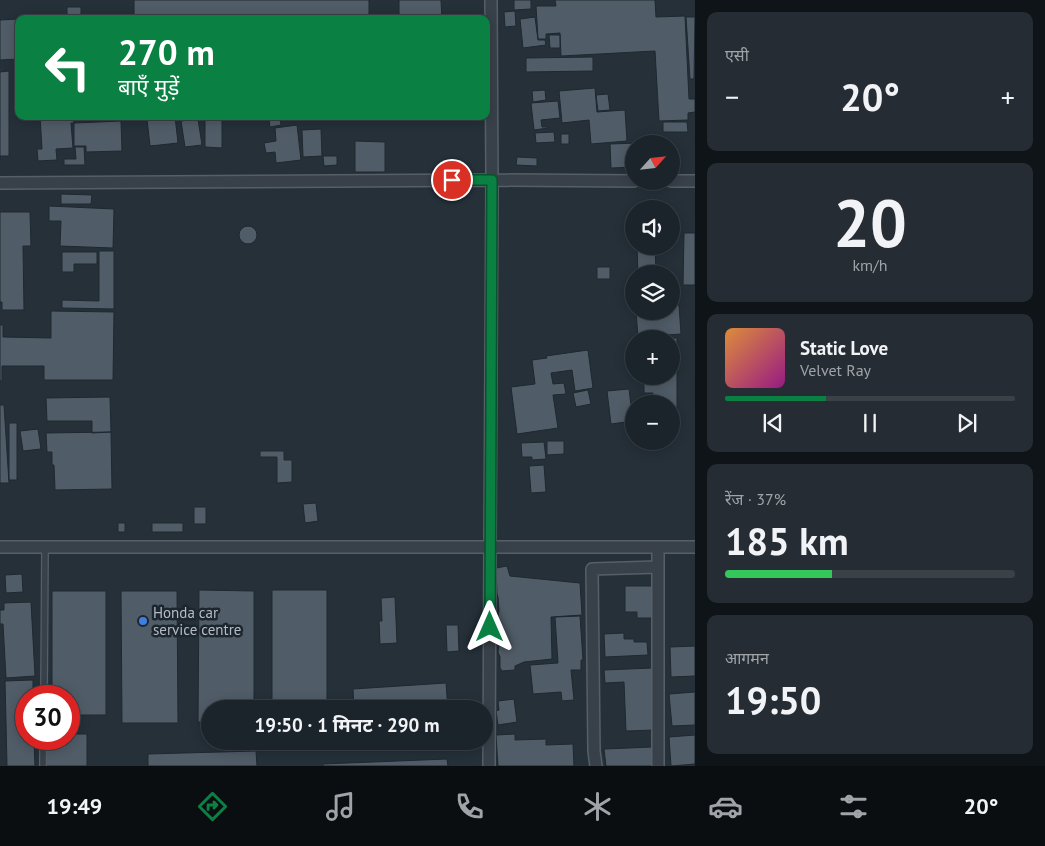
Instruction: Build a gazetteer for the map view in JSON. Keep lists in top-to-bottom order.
{
  "places": ["Honda car service centre"],
  "north": "top right",
  "page": {
    "tile": [
      "एसी",
      ["20", "km/h"],
      ["रेंज · 37%", "185 km"],
      ["आगमन", "19:50"]
    ],
    "turn": ["270 m", "बाएँ मुड़ें"],
    "heat": ["−", "20°", "+"],
    "map_buttons": ["+", "−"],
    "song": ["Static Love", "Velvet Ray"],
    "limit": "30",
    "trip": "19:50 · 1 मिनट · 290 m",
    "tabs": ["19:49", "20°"]
  }
}
